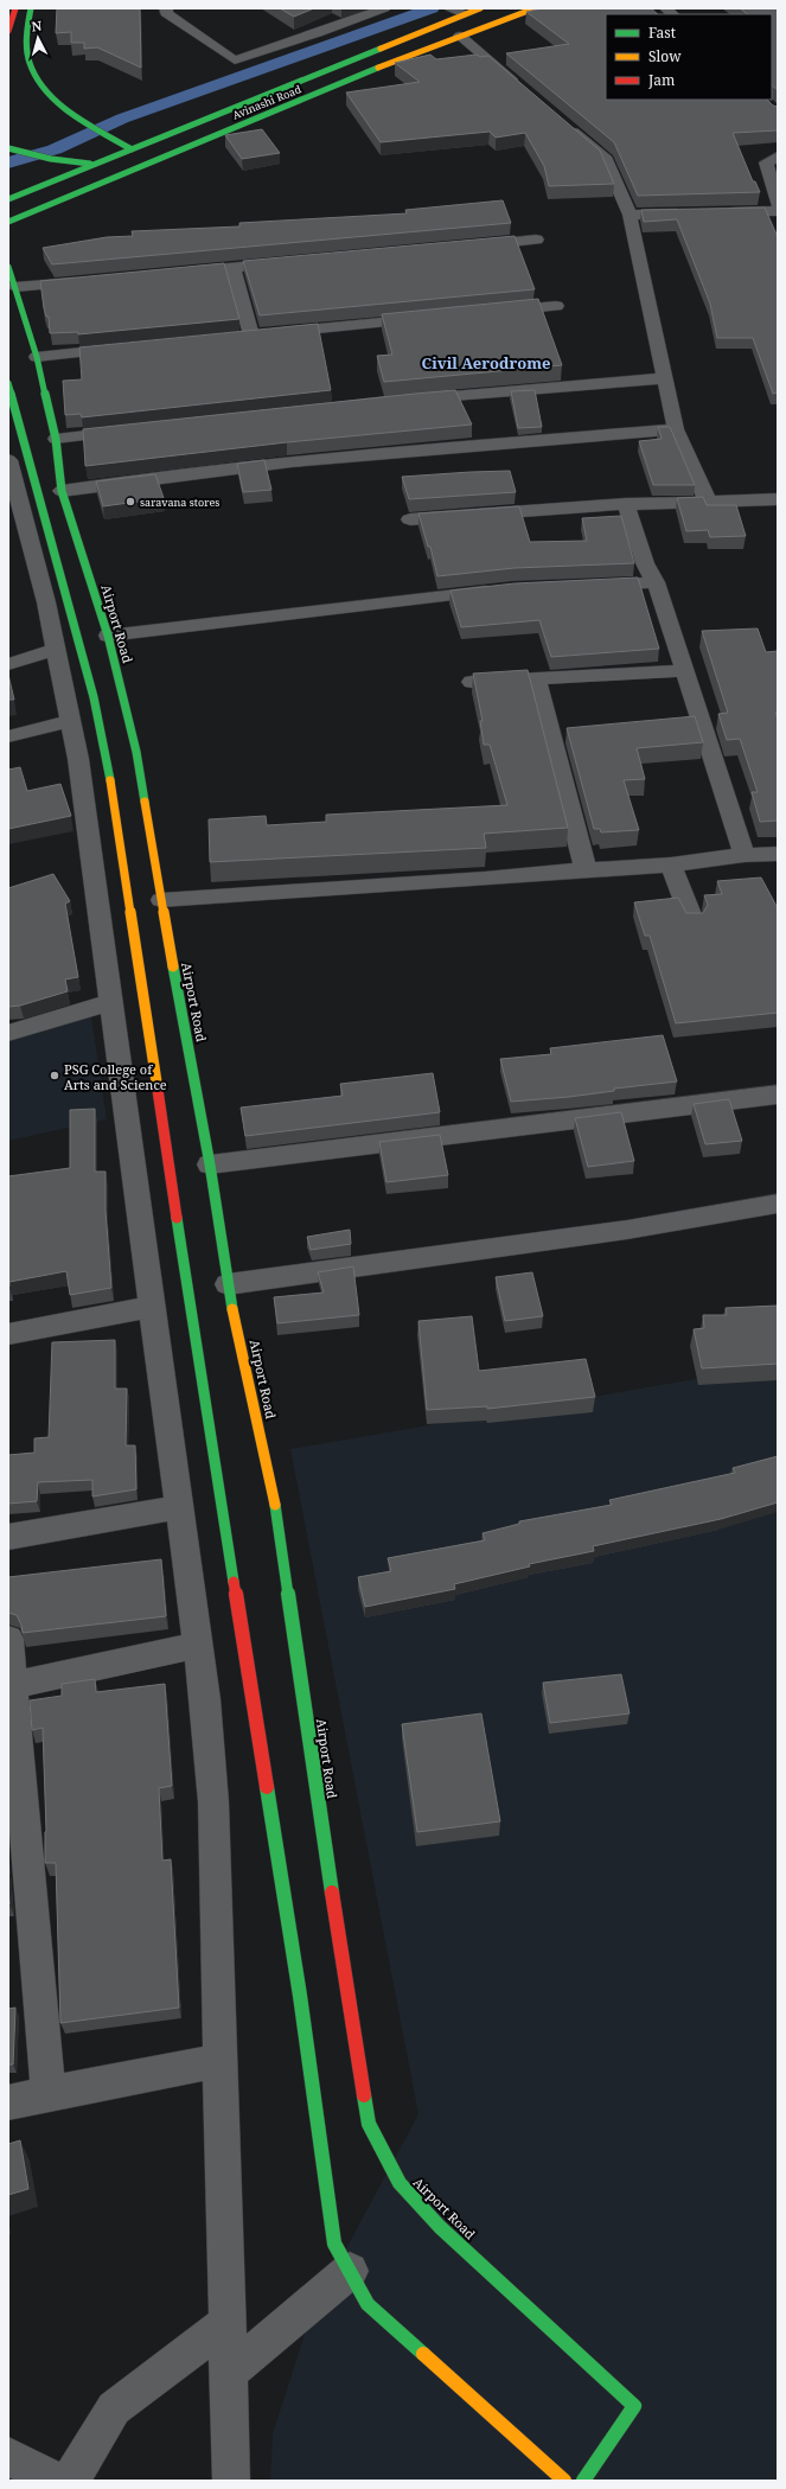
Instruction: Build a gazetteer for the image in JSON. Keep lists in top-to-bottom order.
{
  "streets": {
    "street": ["Avinashi Road", "Airport Road"]
  },
  "districts": ["Civil Aerodrome"],
  "places": ["saravana stores", "PSG College of Arts and Science"],
  "legend": ["Fast", "Slow", "Jam"],
  "north": "top"
}
